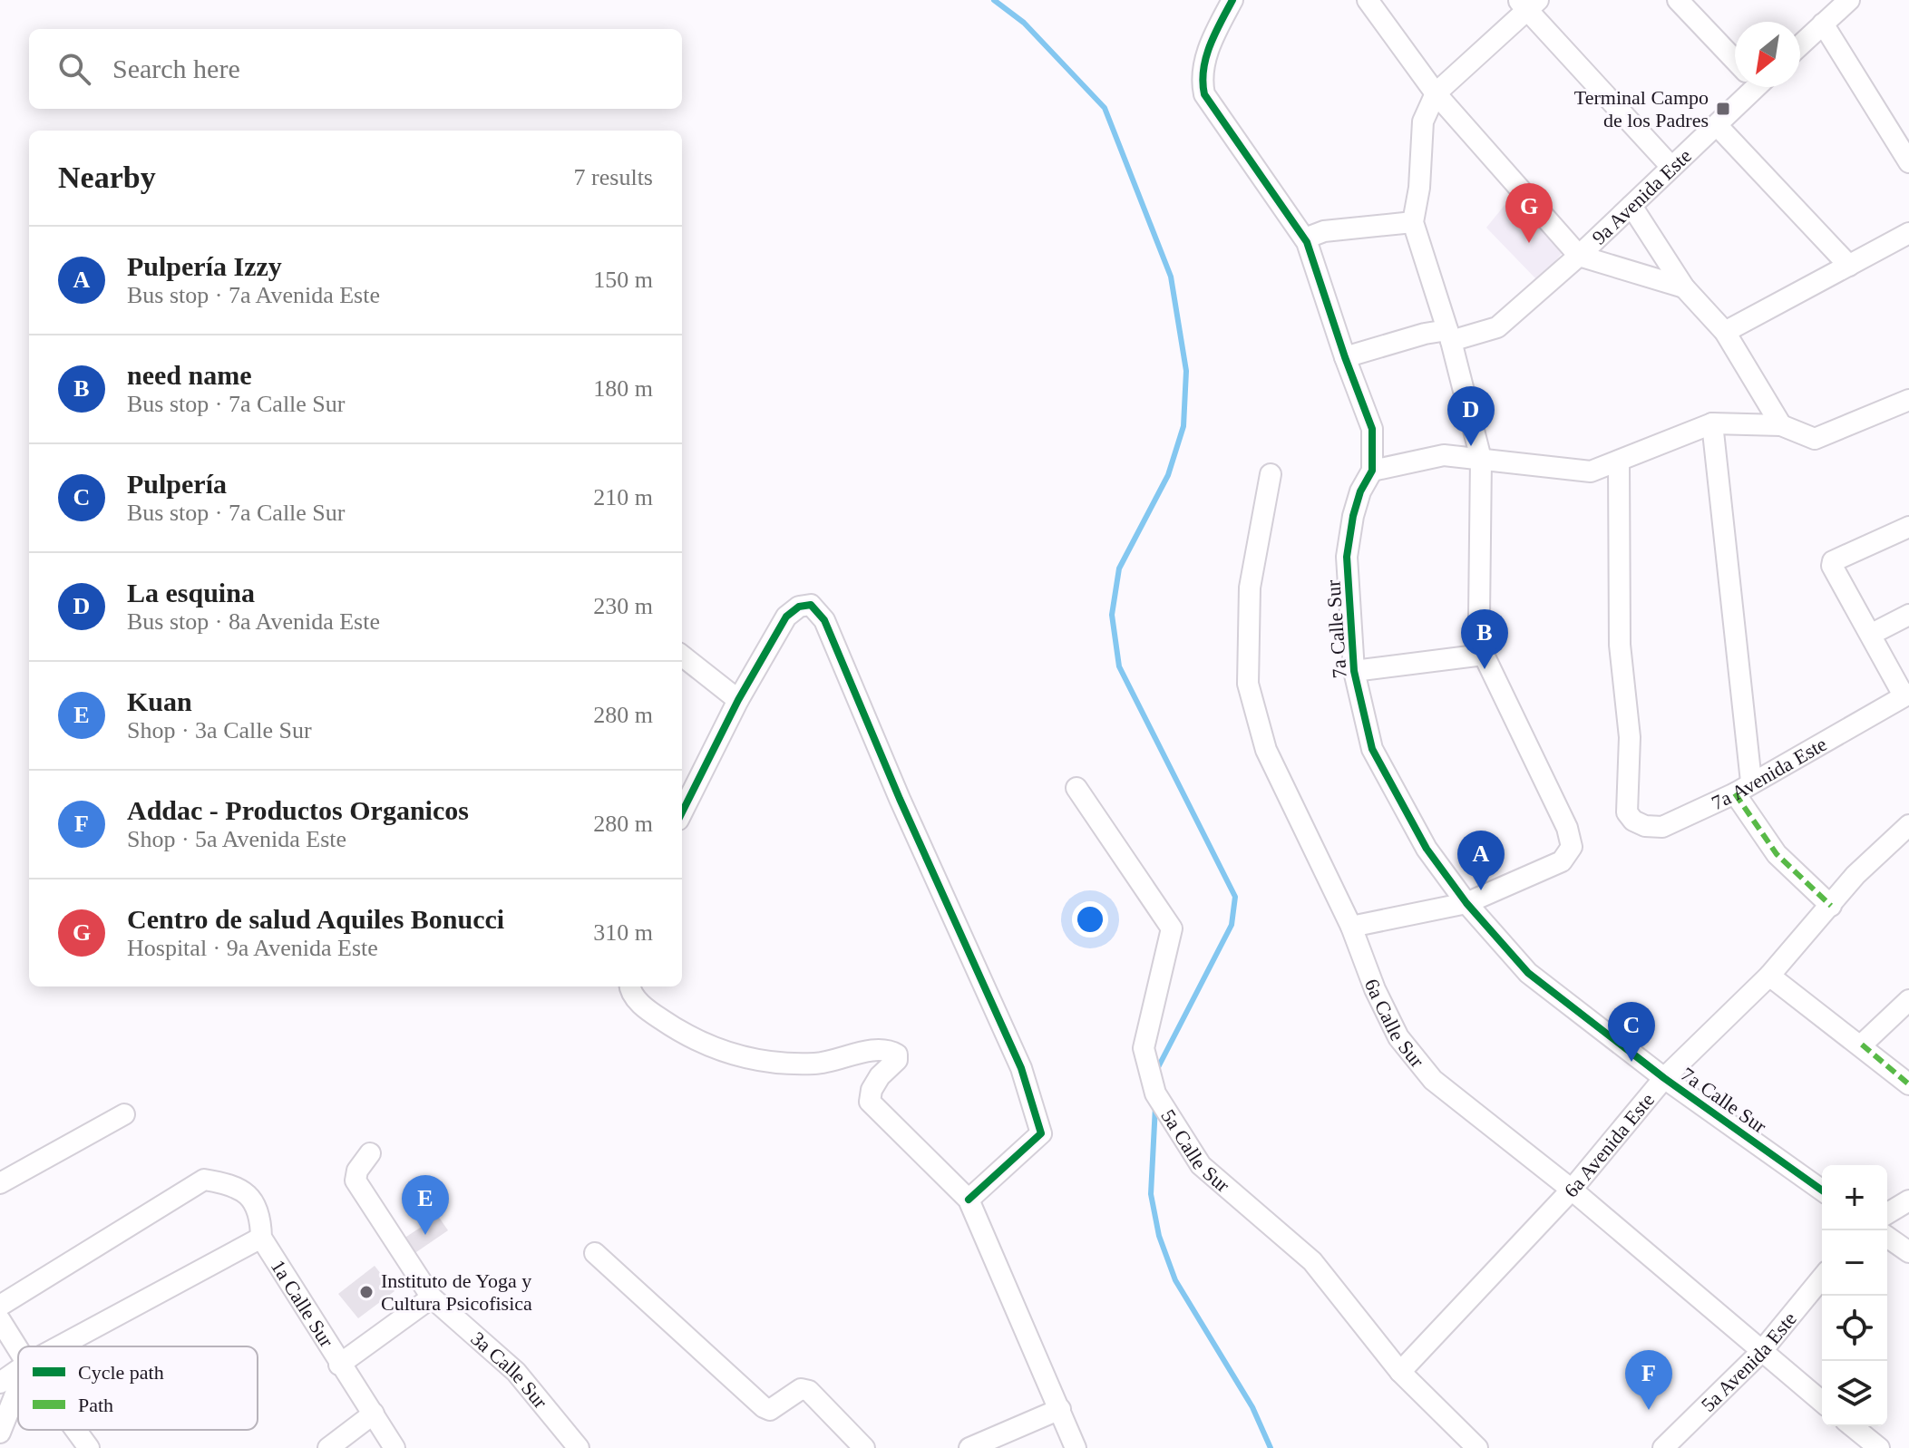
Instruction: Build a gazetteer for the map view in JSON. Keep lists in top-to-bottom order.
{
  "streets": {
    "street": [
      "9a Avenida Este",
      "7a Calle Sur",
      "7a Avenida Este",
      "6a Calle Sur",
      "6a Avenida Este",
      "5a Calle Sur",
      "1a Calle Sur",
      "5a Avenida Este",
      "3a Calle Sur"
    ]
  },
  "crossings": [
    ["9a Avenida Este", "7a Calle Sur"],
    ["7a Calle Sur", "6a Avenida Este"],
    ["6a Calle Sur", "6a Avenida Este"],
    ["6a Calle Sur", "5a Avenida Este"],
    ["6a Avenida Este", "5a Calle Sur"]
  ],
  "places": {
    "transit": ["Terminal Campo de los Padres"],
    "other": ["Instituto de Yoga y Cultura Psicofisica"]
  },
  "legend": ["Cycle path", "Path"],
  "north": "bottom left",
  "page": {
    "search": "Search here",
    "heading": ["Nearby", "7 results"],
    "pins": [
      "G",
      "D",
      "B",
      "A",
      "C",
      "E",
      "F"
    ],
    "list": [
      {
        "mark": "A",
        "name": "Pulpería Izzy",
        "note": "Bus stop · 7a Avenida Este",
        "value": "150 m"
      },
      {
        "mark": "B",
        "name": "need name",
        "note": "Bus stop · 7a Calle Sur",
        "value": "180 m"
      },
      {
        "mark": "C",
        "name": "Pulpería",
        "note": "Bus stop · 7a Calle Sur",
        "value": "210 m"
      },
      {
        "mark": "D",
        "name": "La esquina",
        "note": "Bus stop · 8a Avenida Este",
        "value": "230 m"
      },
      {
        "mark": "E",
        "name": "Kuan",
        "note": "Shop · 3a Calle Sur",
        "value": "280 m"
      },
      {
        "mark": "F",
        "name": "Addac - Productos Organicos",
        "note": "Shop · 5a Avenida Este",
        "value": "280 m"
      },
      {
        "mark": "G",
        "name": "Centro de salud Aquiles Bonucci",
        "note": "Hospital · 9a Avenida Este",
        "value": "310 m"
      }
    ],
    "map_buttons": ["+", "−"]
  }
}
